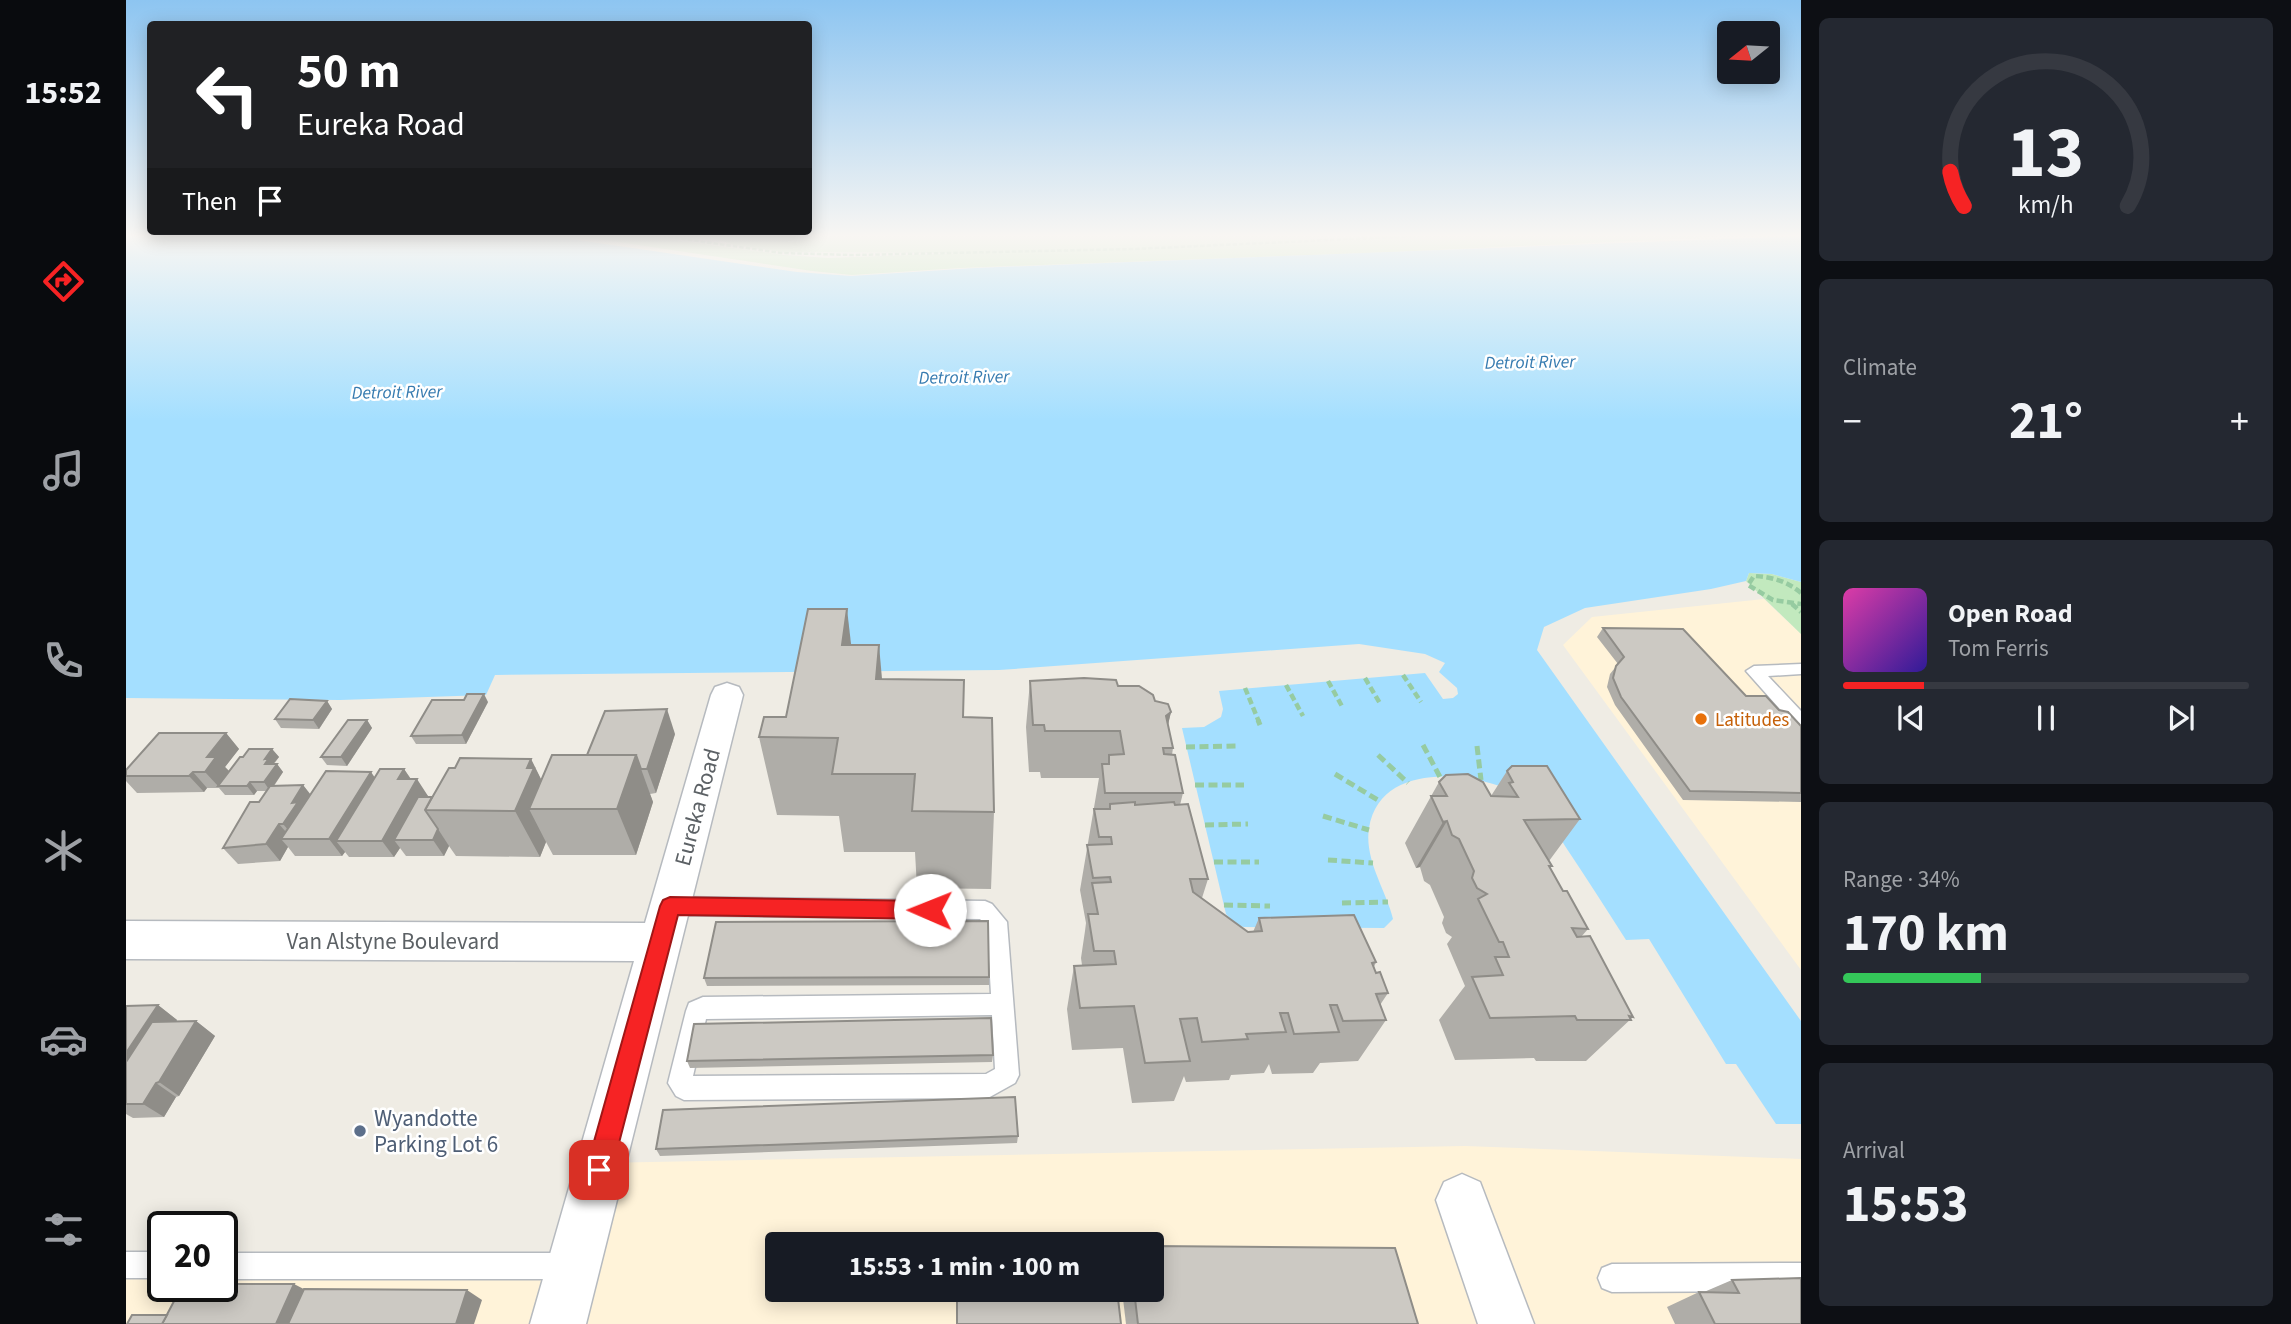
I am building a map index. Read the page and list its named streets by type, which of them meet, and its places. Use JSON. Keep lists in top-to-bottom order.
{
  "streets": {
    "street": ["Eureka Road", "Van Alstyne Boulevard"]
  },
  "crossings": [
    ["Eureka Road", "Van Alstyne Boulevard"]
  ],
  "water": ["Detroit River"],
  "places": ["Latitudes", "Wyandotte Parking Lot 6"],
  "north": "left",
  "page": {
    "tabs": "15:52",
    "turn": ["50 m", "Eureka Road"],
    "then": "Then",
    "tile": [
      "Climate",
      ["Range · 34%", "170 km"],
      ["Arrival", "15:53"]
    ],
    "heat": ["−", "21°", "+"],
    "song": ["Open Road", "Tom Ferris"],
    "limit": "20",
    "trip": "15:53 · 1 min · 100 m",
    "gauge": ["13", "km/h"]
  }
}
